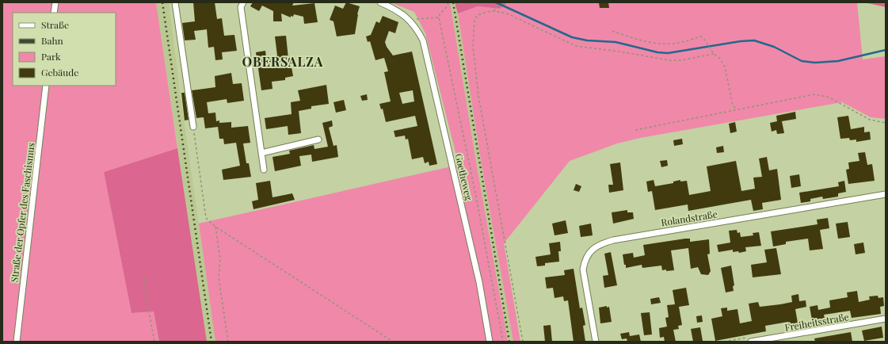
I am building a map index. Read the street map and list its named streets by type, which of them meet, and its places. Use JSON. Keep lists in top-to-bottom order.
{
  "streets": {
    "street": [
      "Goetheweg",
      "Straße der Opfer des Faschismus",
      "Rolandstraße",
      "Freiheitsstraße"
    ]
  },
  "districts": ["OBERSALZA"],
  "legend": [
    "Straße",
    "Bahn",
    "Park",
    "Gebäude"
  ]
}
